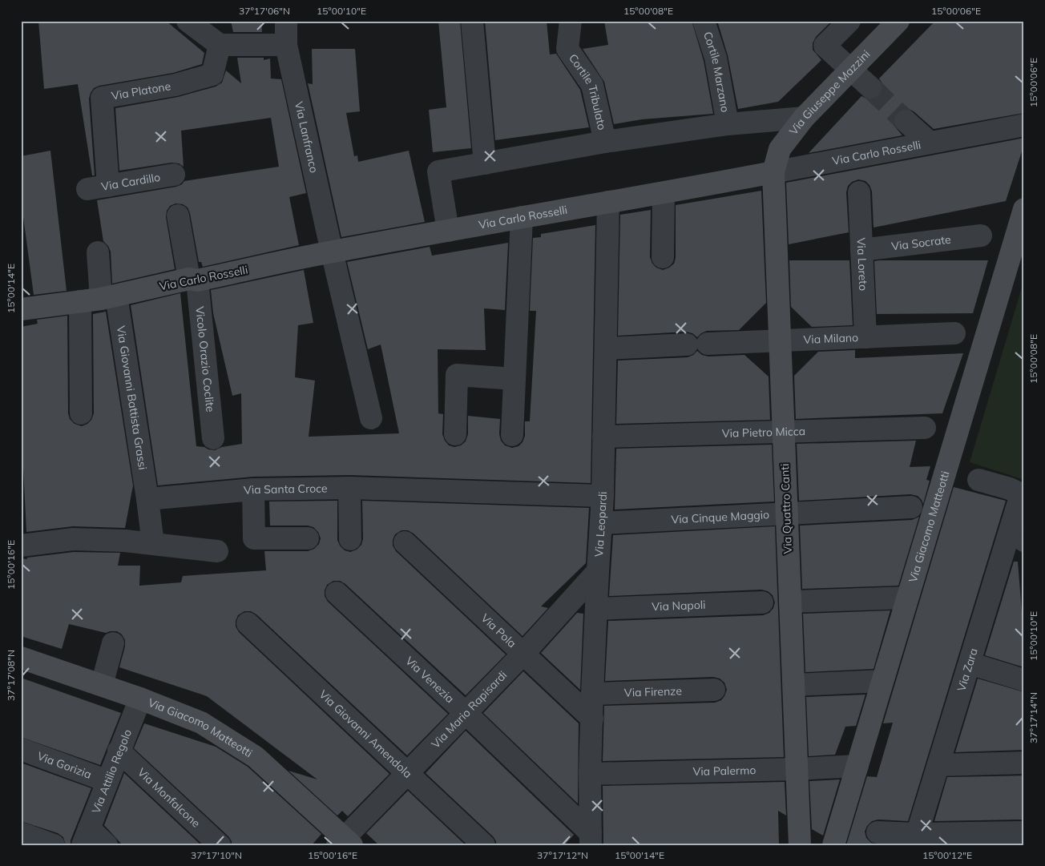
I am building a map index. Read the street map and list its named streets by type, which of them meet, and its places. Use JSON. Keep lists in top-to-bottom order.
{
  "streets": {
    "main road": [
      "Via Giuseppe Mazzini",
      "Via Carlo Rosselli",
      "Via Quattro Canti",
      "Via Giacomo Matteotti"
    ],
    "street": [
      "Cortile Marzano",
      "Via Platone",
      "Cortile Tribulato",
      "Via Lanfranco",
      "Via Cardillo",
      "Via Socrate",
      "Via Loreto",
      "Via Milano",
      "Vicolo Orazio Coclite",
      "Via Giovanni Battista Grassi",
      "Via Pietro Micca",
      "Via Santa Croce",
      "Via Cinque Maggio",
      "Via Leopardi",
      "Via Napoli",
      "Via Pola",
      "Via Zara",
      "Via Venezia",
      "Via Firenze",
      "Via Mario Rapisardi",
      "Via Giovanni Amendola",
      "Via Gorizia",
      "Via Palermo",
      "Via Attilio Regolo",
      "Via Monfalcone"
    ]
  },
  "crossings": [
    ["Via Platone", "Via Cardillo"],
    ["Via Giuseppe Mazzini", "Via Carlo Rosselli"],
    ["Via Giuseppe Mazzini", "Via Quattro Canti"],
    ["Via Lanfranco", "Via Carlo Rosselli"],
    ["Via Carlo Rosselli", "Vicolo Orazio Coclite"],
    ["Via Carlo Rosselli", "Via Giovanni Battista Grassi"],
    ["Via Carlo Rosselli", "Via Quattro Canti"],
    ["Via Carlo Rosselli", "Via Leopardi"],
    ["Via Socrate", "Via Loreto"],
    ["Via Loreto", "Via Milano"],
    ["Via Milano", "Via Quattro Canti"],
    ["Via Giovanni Battista Grassi", "Via Santa Croce"],
    ["Via Pietro Micca", "Via Quattro Canti"],
    ["Via Pietro Micca", "Via Leopardi"],
    ["Via Santa Croce", "Via Leopardi"],
    ["Via Quattro Canti", "Via Cinque Maggio"],
    ["Via Quattro Canti", "Via Palermo"],
    ["Via Cinque Maggio", "Via Leopardi"],
    ["Via Leopardi", "Via Napoli"],
    ["Via Leopardi", "Via Pola"],
    ["Via Leopardi", "Via Venezia"],
    ["Via Leopardi", "Via Firenze"],
    ["Via Leopardi", "Via Mario Rapisardi"],
    ["Via Leopardi", "Via Palermo"],
    ["Via Giacomo Matteotti", "Via Mario Rapisardi"],
    ["Via Giacomo Matteotti", "Via Palermo"],
    ["Via Giacomo Matteotti", "Via Attilio Regolo"],
    ["Via Pola", "Via Mario Rapisardi"],
    ["Via Venezia", "Via Mario Rapisardi"],
    ["Via Mario Rapisardi", "Via Giovanni Amendola"],
    ["Via Gorizia", "Via Attilio Regolo"],
    ["Via Attilio Regolo", "Via Monfalcone"]
  ],
  "coordinates": [
    "37°17'06\"N",
    "15°00'10\"E",
    "15°00'08\"E",
    "15°00'06\"E",
    "15°00'14\"E",
    "15°00'16\"E",
    "37°17'08\"N",
    "37°17'14\"N",
    "37°17'10\"N",
    "37°17'12\"N",
    "15°00'12\"E"
  ]
}
